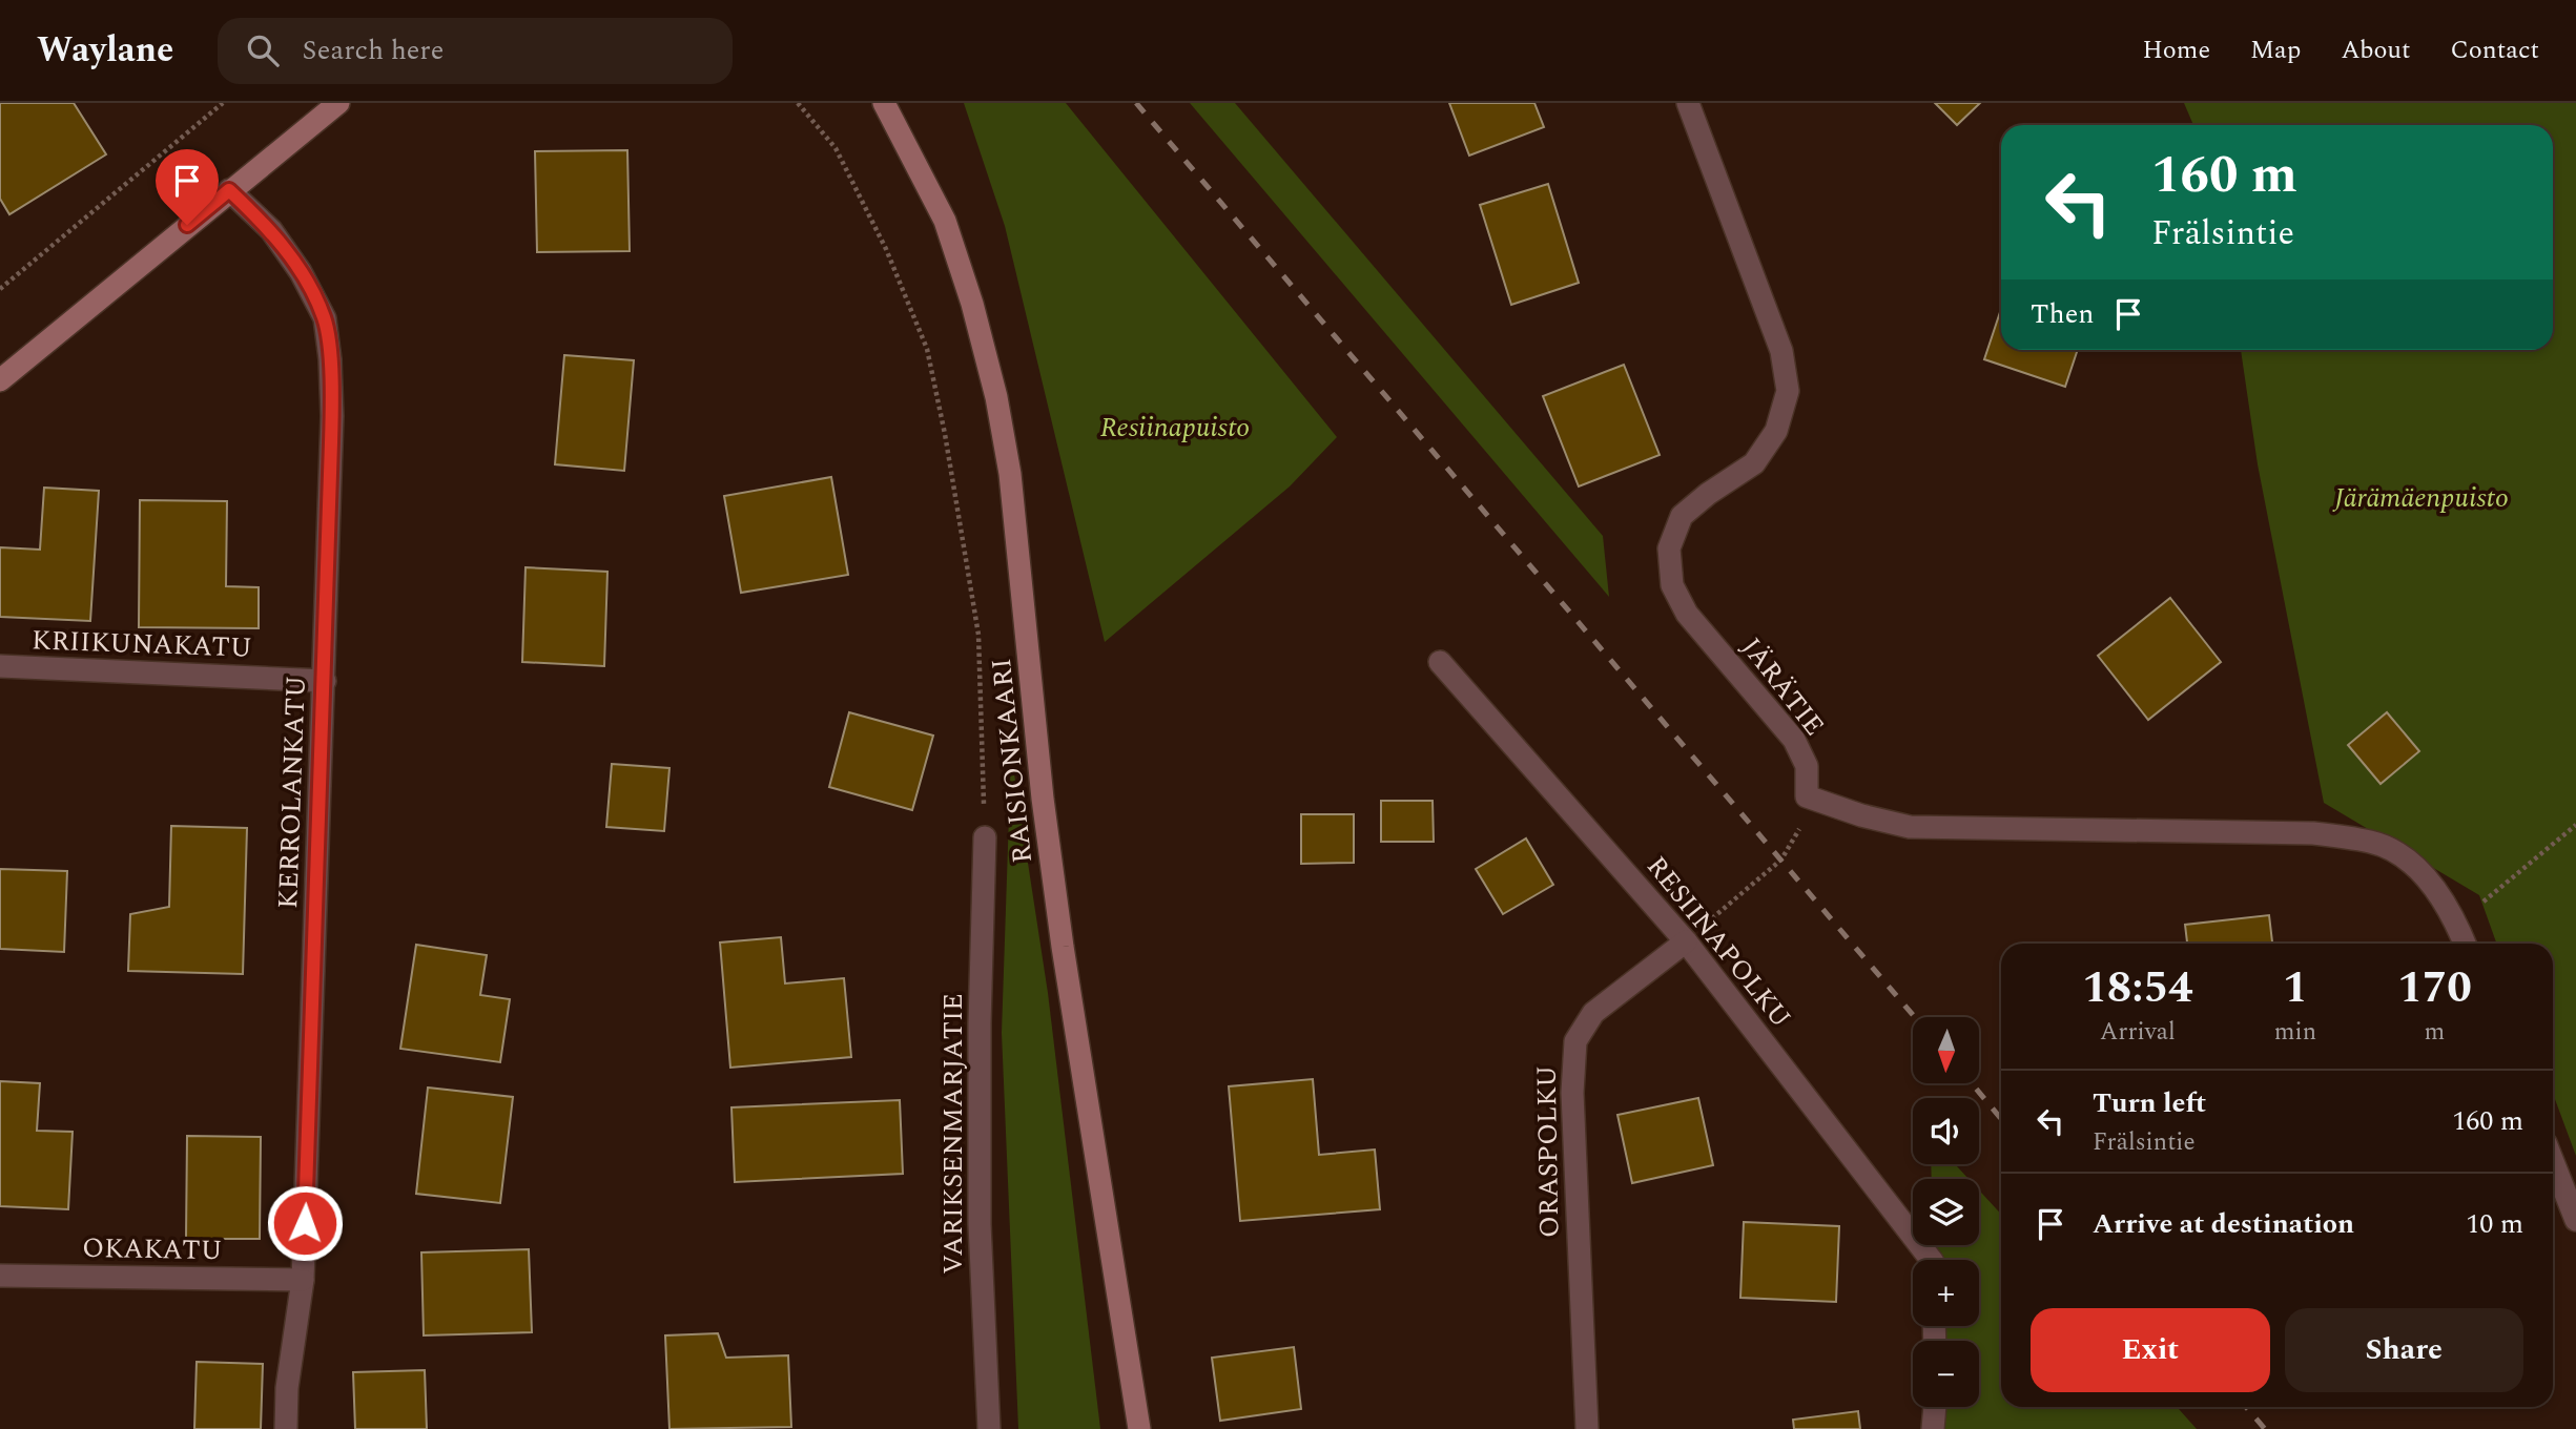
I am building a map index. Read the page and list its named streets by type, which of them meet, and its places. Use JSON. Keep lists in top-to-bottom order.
{
  "streets": {
    "main road": ["RAISIONKAARI"],
    "street": [
      "KRIIKUNAKATU",
      "JÄRÄTIE",
      "KERROLANKATU",
      "RESIINAPOLKU",
      "VARIKSENMARJATIE",
      "ORASPOLKU",
      "OKAKATU"
    ]
  },
  "crossings": [
    ["KRIIKUNAKATU", "KERROLANKATU"],
    ["KERROLANKATU", "OKAKATU"],
    ["RESIINAPOLKU", "ORASPOLKU"]
  ],
  "parks": ["Resiinapuisto", "Järämäenpuisto"],
  "north": "bottom",
  "page": {
    "header": "Waylane",
    "search": "Search here",
    "nav": [
      "Home",
      "Map",
      "About",
      "Contact"
    ],
    "turn": ["160 m", "Frälsintie"],
    "then": "Then",
    "eta": [
      "18:54",
      "Arrival",
      "1",
      "min",
      "170",
      "m"
    ],
    "map_buttons": ["+", "−"],
    "list": [
      {
        "name": "Turn left",
        "note": "Frälsintie",
        "value": "160 m"
      },
      {
        "name": "Arrive at destination",
        "value": "10 m"
      }
    ],
    "buttons": ["Exit", "Share"]
  }
}
